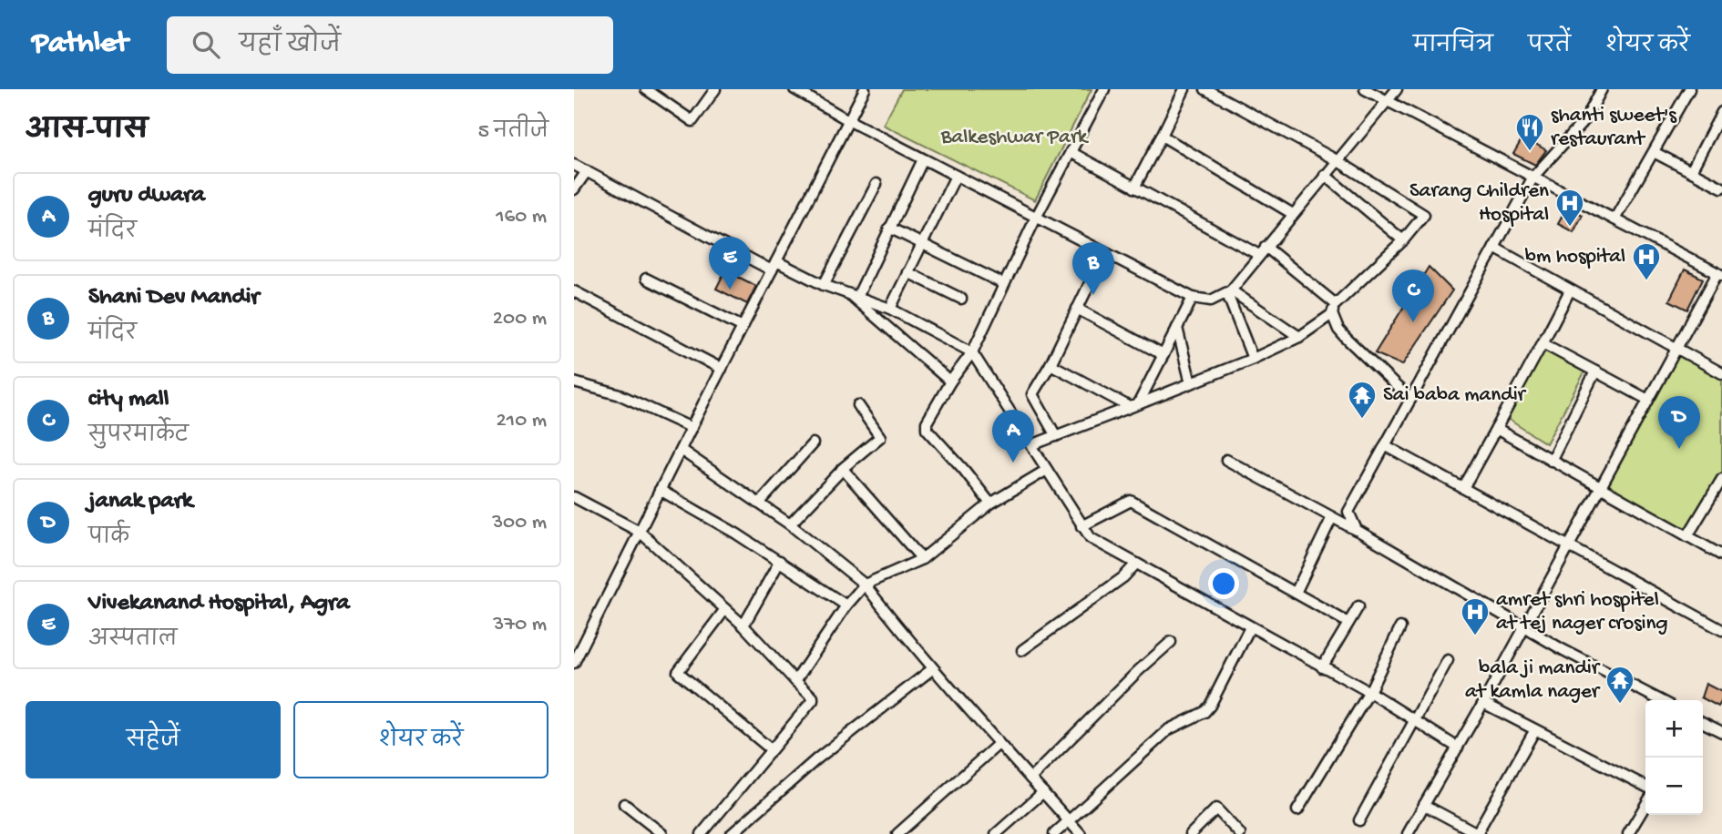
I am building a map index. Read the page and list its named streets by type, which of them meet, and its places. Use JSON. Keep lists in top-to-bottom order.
{
  "parks": ["Balkeshwar Park"],
  "places": {
    "restaurant": ["shanti sweet's restaurant"],
    "hospital": ["Sarang Children Hospital", "bm hospital", "amret shri hospitel at tej nager crosing"],
    "temple": ["Sai baba mandir", "bala ji mandir at kamla nager"]
  },
  "page": {
    "header": "Pathlet",
    "search": "यहाँ खोजें",
    "nav": ["मानचित्र", "परतें", "शेयर करें"],
    "heading": ["आस-पास", "5 नतीजे"],
    "list": [
      {
        "mark": "A",
        "name": "guru dwara",
        "note": "मंदिर",
        "value": "160 m"
      },
      {
        "mark": "B",
        "name": "Shani Dev Mandir",
        "note": "मंदिर",
        "value": "200 m"
      },
      {
        "mark": "C",
        "name": "city mall",
        "note": "सुपरमार्केट",
        "value": "210 m"
      },
      {
        "mark": "D",
        "name": "janak park",
        "note": "पार्क",
        "value": "300 m"
      },
      {
        "mark": "E",
        "name": "Vivekanand Hospital, Agra",
        "note": "अस्पताल",
        "value": "370 m"
      }
    ],
    "pins": [
      "E",
      "B",
      "C",
      "D",
      "A"
    ],
    "buttons": ["सहेजें", "शेयर करें"],
    "map_buttons": ["+", "−"]
  }
}
